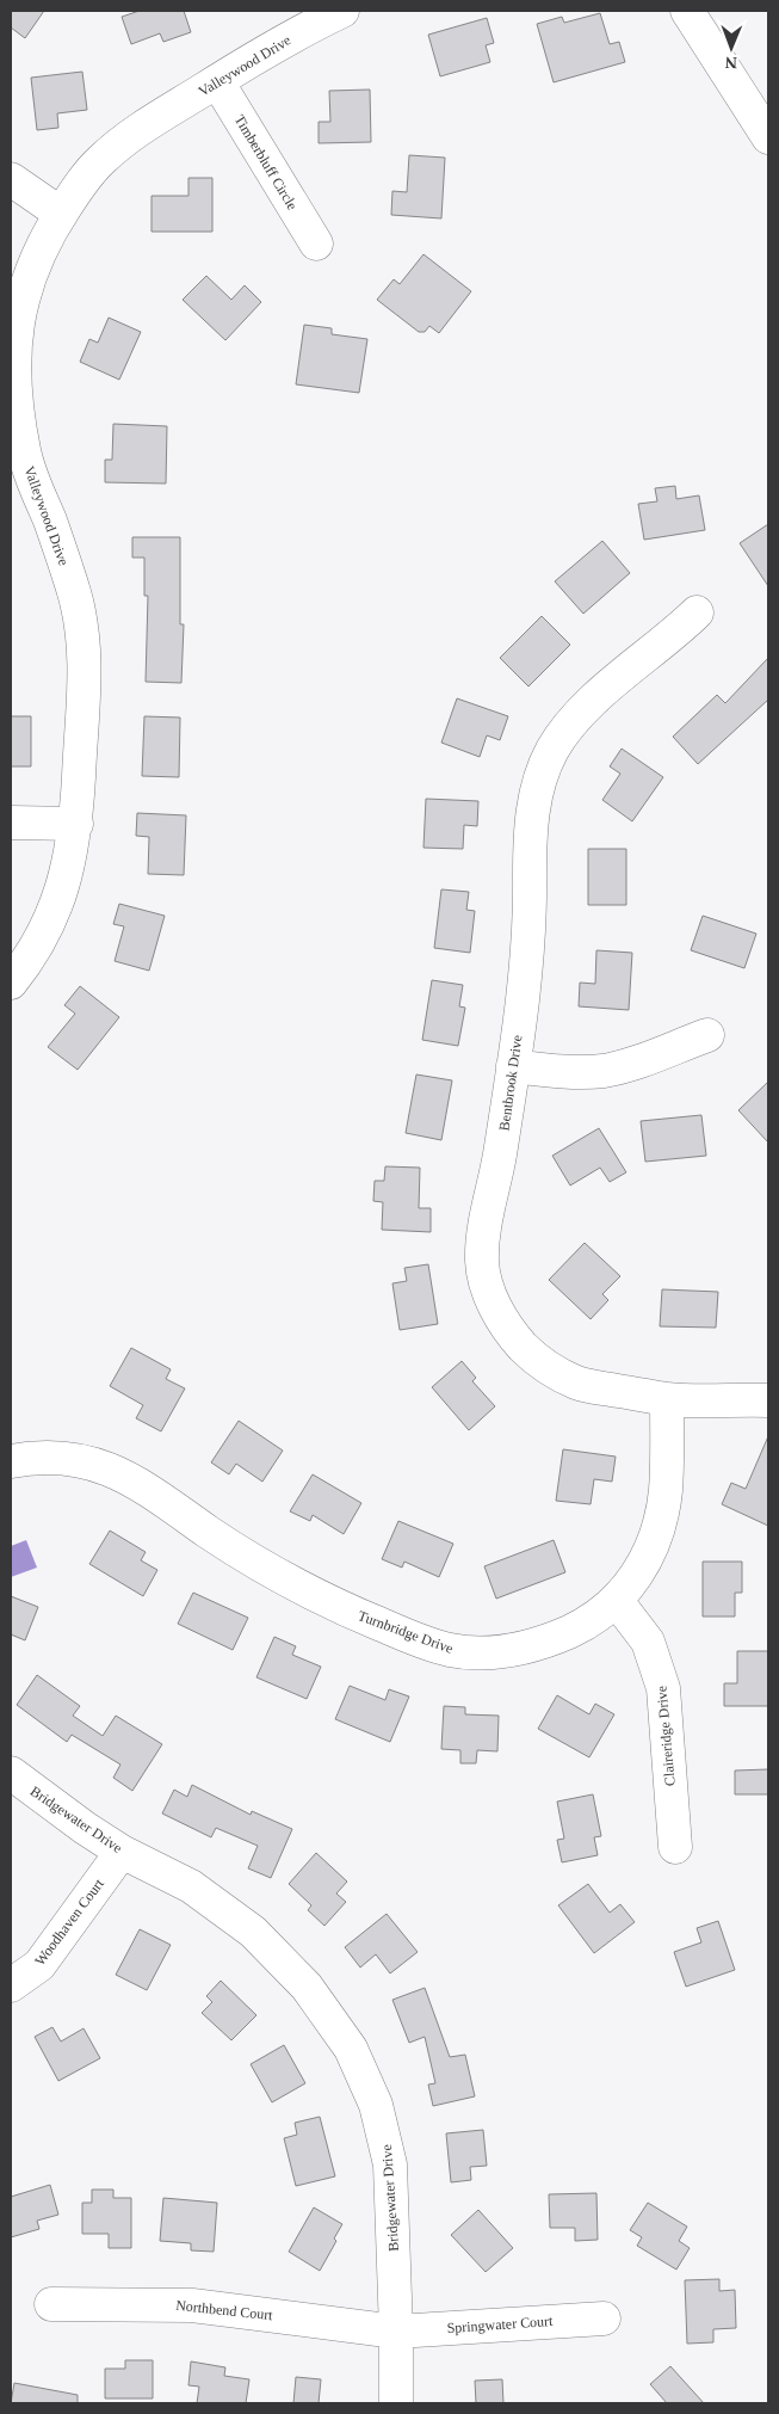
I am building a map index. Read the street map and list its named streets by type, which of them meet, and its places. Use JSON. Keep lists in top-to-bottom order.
{
  "streets": {
    "street": [
      "Valleywood Drive",
      "Timberbluff Circle",
      "Bentbrook Drive",
      "Turnbridge Drive",
      "Claireridge Drive",
      "Bridgewater Drive",
      "Woodhaven Court",
      "Northbend Court",
      "Springwater Court"
    ]
  },
  "crossings": [
    ["Valleywood Drive", "Timberbluff Circle"],
    ["Bentbrook Drive", "Turnbridge Drive"],
    ["Turnbridge Drive", "Claireridge Drive"],
    ["Bridgewater Drive", "Woodhaven Court"],
    ["Bridgewater Drive", "Northbend Court"],
    ["Bridgewater Drive", "Springwater Court"],
    ["Northbend Court", "Springwater Court"]
  ],
  "north": "bottom"
}
